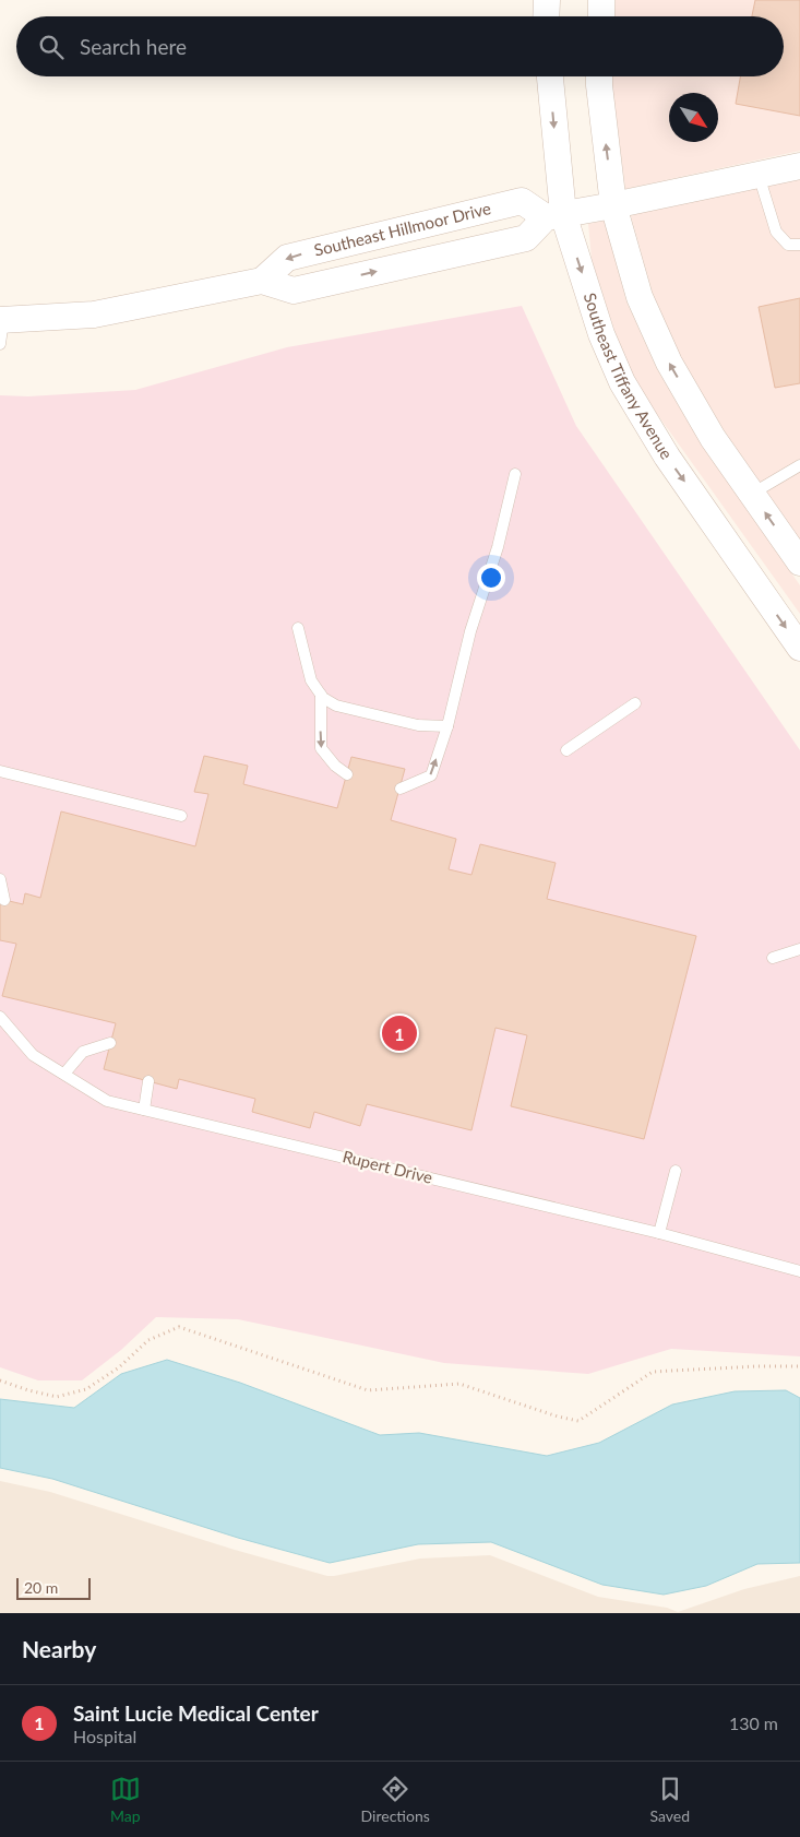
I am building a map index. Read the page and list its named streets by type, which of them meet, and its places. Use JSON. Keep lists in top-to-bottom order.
{
  "streets": {
    "street": ["Southeast Hillmoor Drive", "Southeast Tiffany Avenue"],
    "lane": ["Rupert Drive"]
  },
  "crossings": [
    ["Southeast Hillmoor Drive", "Southeast Tiffany Avenue"]
  ],
  "scale_bar": "20 m",
  "north": "bottom right",
  "page": {
    "search": "Search here",
    "pins": "1",
    "scale": "20 m",
    "heading": "Nearby",
    "list": [
      {
        "mark": "1",
        "name": "Saint Lucie Medical Center",
        "note": "Hospital",
        "value": "130 m"
      }
    ],
    "nav": ["Map", "Directions", "Saved"]
  }
}
